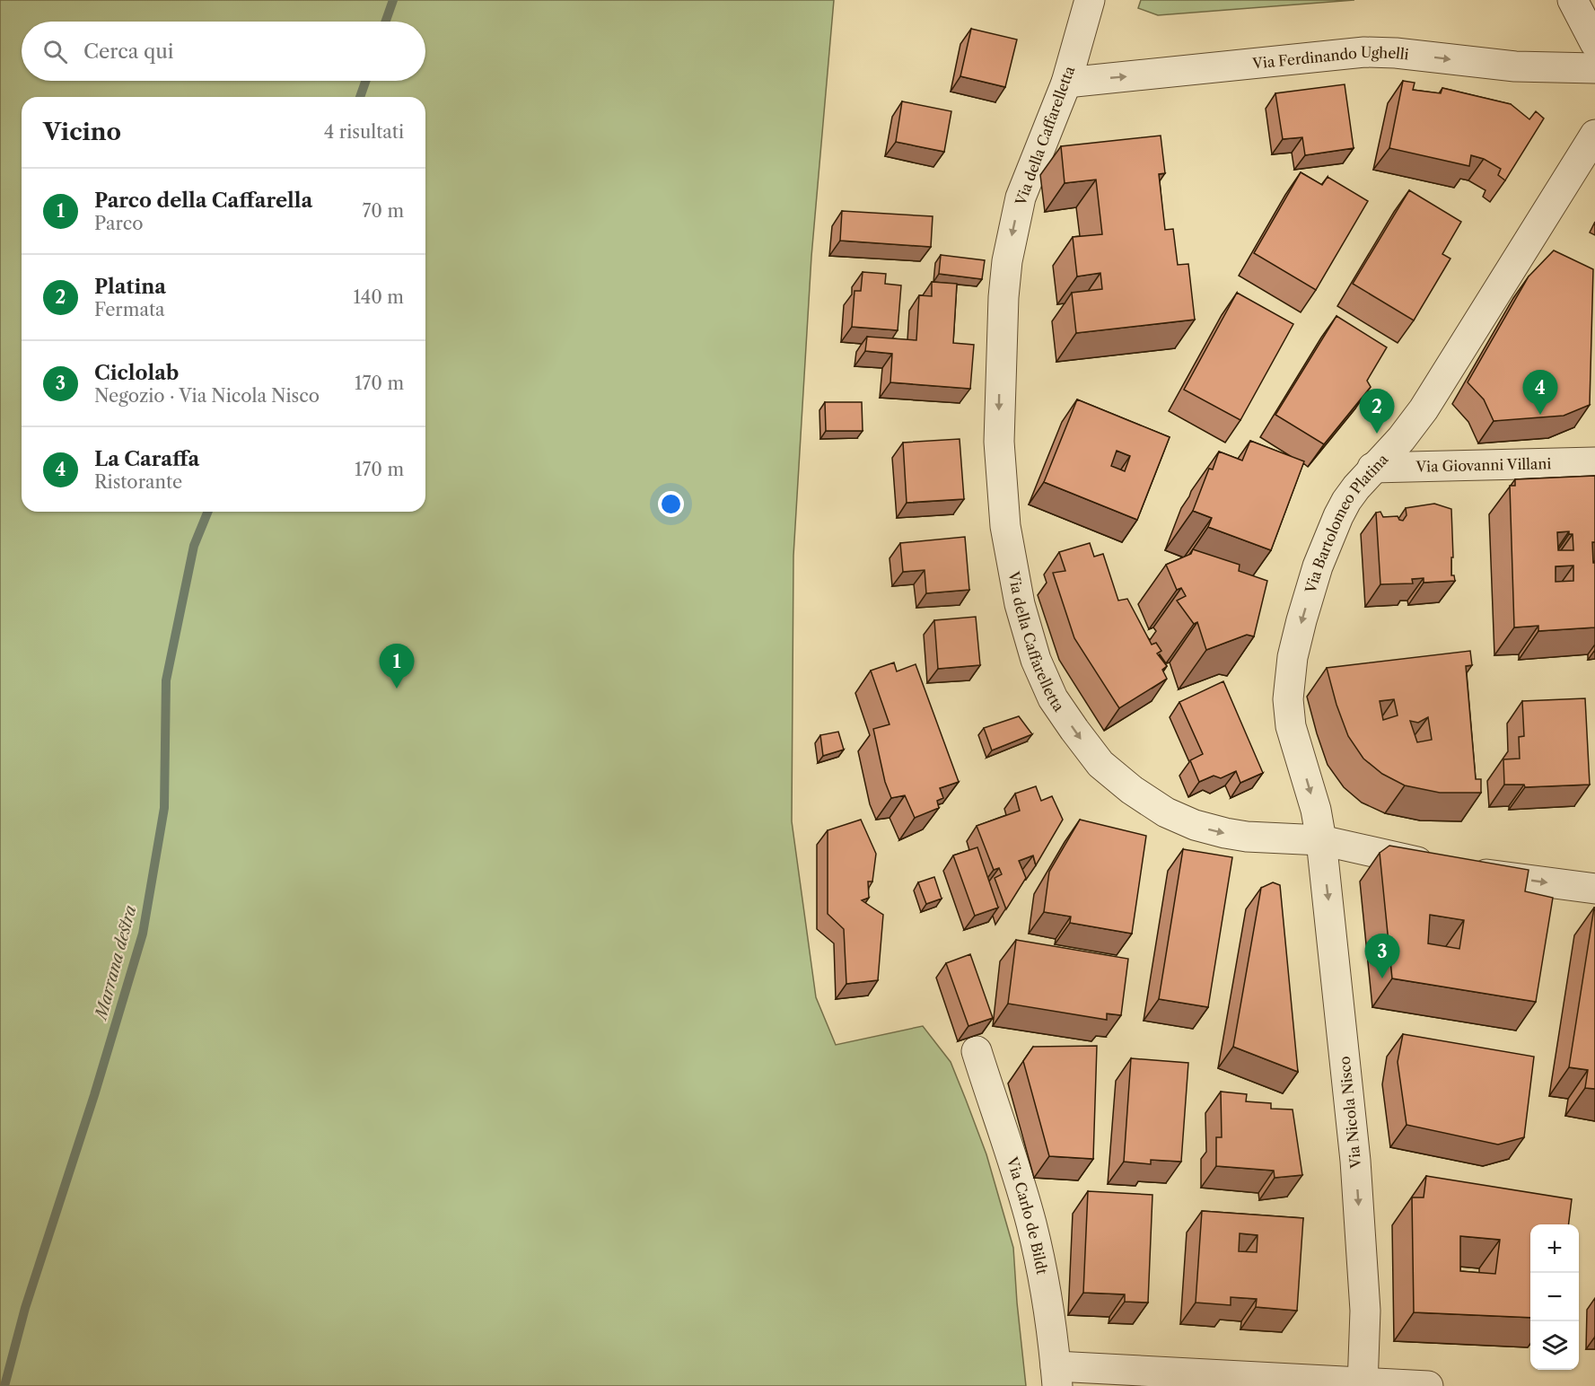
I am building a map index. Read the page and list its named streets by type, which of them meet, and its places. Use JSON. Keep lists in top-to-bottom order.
{
  "streets": {
    "street": [
      "Via Ferdinando Ughelli",
      "Via della Caffarelletta",
      "Via Giovanni Villani",
      "Via Bartolomeo Platina",
      "Via Nicola Nisco",
      "Via Carlo de Bildt"
    ]
  },
  "crossings": [
    ["Via Ferdinando Ughelli", "Via della Caffarelletta"],
    ["Via della Caffarelletta", "Via Bartolomeo Platina"],
    ["Via della Caffarelletta", "Via Nicola Nisco"],
    ["Via Giovanni Villani", "Via Bartolomeo Platina"],
    ["Via Bartolomeo Platina", "Via Nicola Nisco"]
  ],
  "one_way": ["Via Ferdinando Ughelli", "Via Bartolomeo Platina", "Via Nicola Nisco"],
  "water": ["Marrana destra"],
  "page": {
    "search": "Cerca qui",
    "heading": ["Vicino", "4 risultati"],
    "list": [
      {
        "mark": "1",
        "name": "Parco della Caffarella",
        "note": "Parco",
        "value": "70 m"
      },
      {
        "mark": "2",
        "name": "Platina",
        "note": "Fermata",
        "value": "140 m"
      },
      {
        "mark": "3",
        "name": "Ciclolab",
        "note": "Negozio · Via Nicola Nisco",
        "value": "170 m"
      },
      {
        "mark": "4",
        "name": "La Caraffa",
        "note": "Ristorante",
        "value": "170 m"
      }
    ],
    "pins": [
      "4",
      "2",
      "1",
      "3"
    ],
    "map_buttons": ["+", "−"]
  }
}
